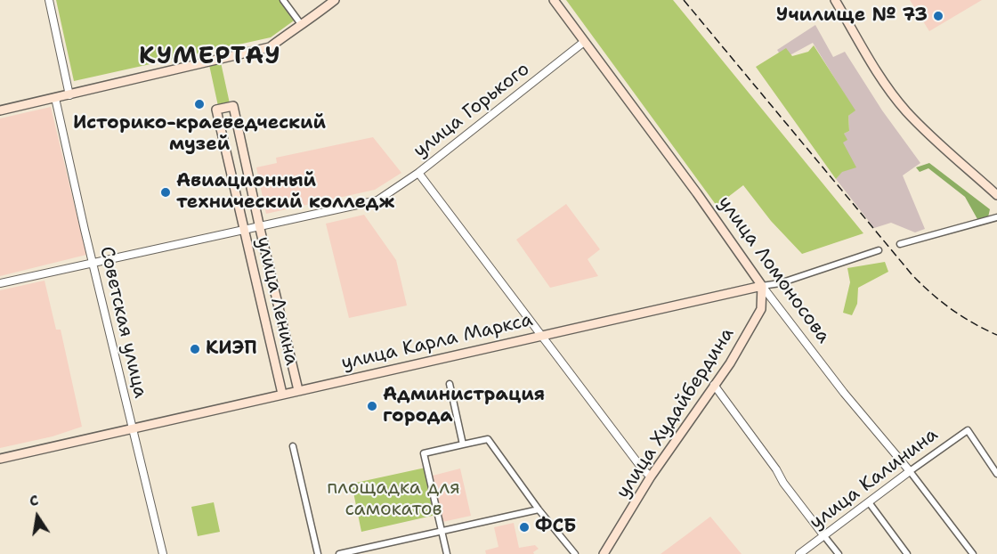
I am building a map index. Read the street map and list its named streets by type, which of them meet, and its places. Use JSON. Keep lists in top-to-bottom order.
{
  "streets": {
    "main road": [
      "улица Ломоносова",
      "улица Ленина",
      "улица Карла Маркса",
      "улица Худайбердина"
    ],
    "street": ["улица Горького", "Советская улица", "улица Калинина"]
  },
  "crossings": [
    ["улица Горького", "улица Ломоносова"],
    ["улица Горького", "улица Ленина"],
    ["улица Горького", "Советская улица"],
    ["улица Ломоносова", "улица Карла Маркса"],
    ["улица Ломоносова", "улица Худайбердина"],
    ["улица Ломоносова", "улица Калинина"],
    ["улица Ленина", "улица Карла Маркса"],
    ["Советская улица", "улица Карла Маркса"],
    ["улица Карла Маркса", "улица Худайбердина"]
  ],
  "districts": ["КУМЕРТАУ"],
  "parks": ["площадка для самокатов"],
  "places": [
    "Училище № 73",
    "Историко-краеведческий музей",
    "Авиационный технический колледж",
    "КИЭП",
    "Администрация города",
    "ФСБ"
  ],
  "north": "top"
}
